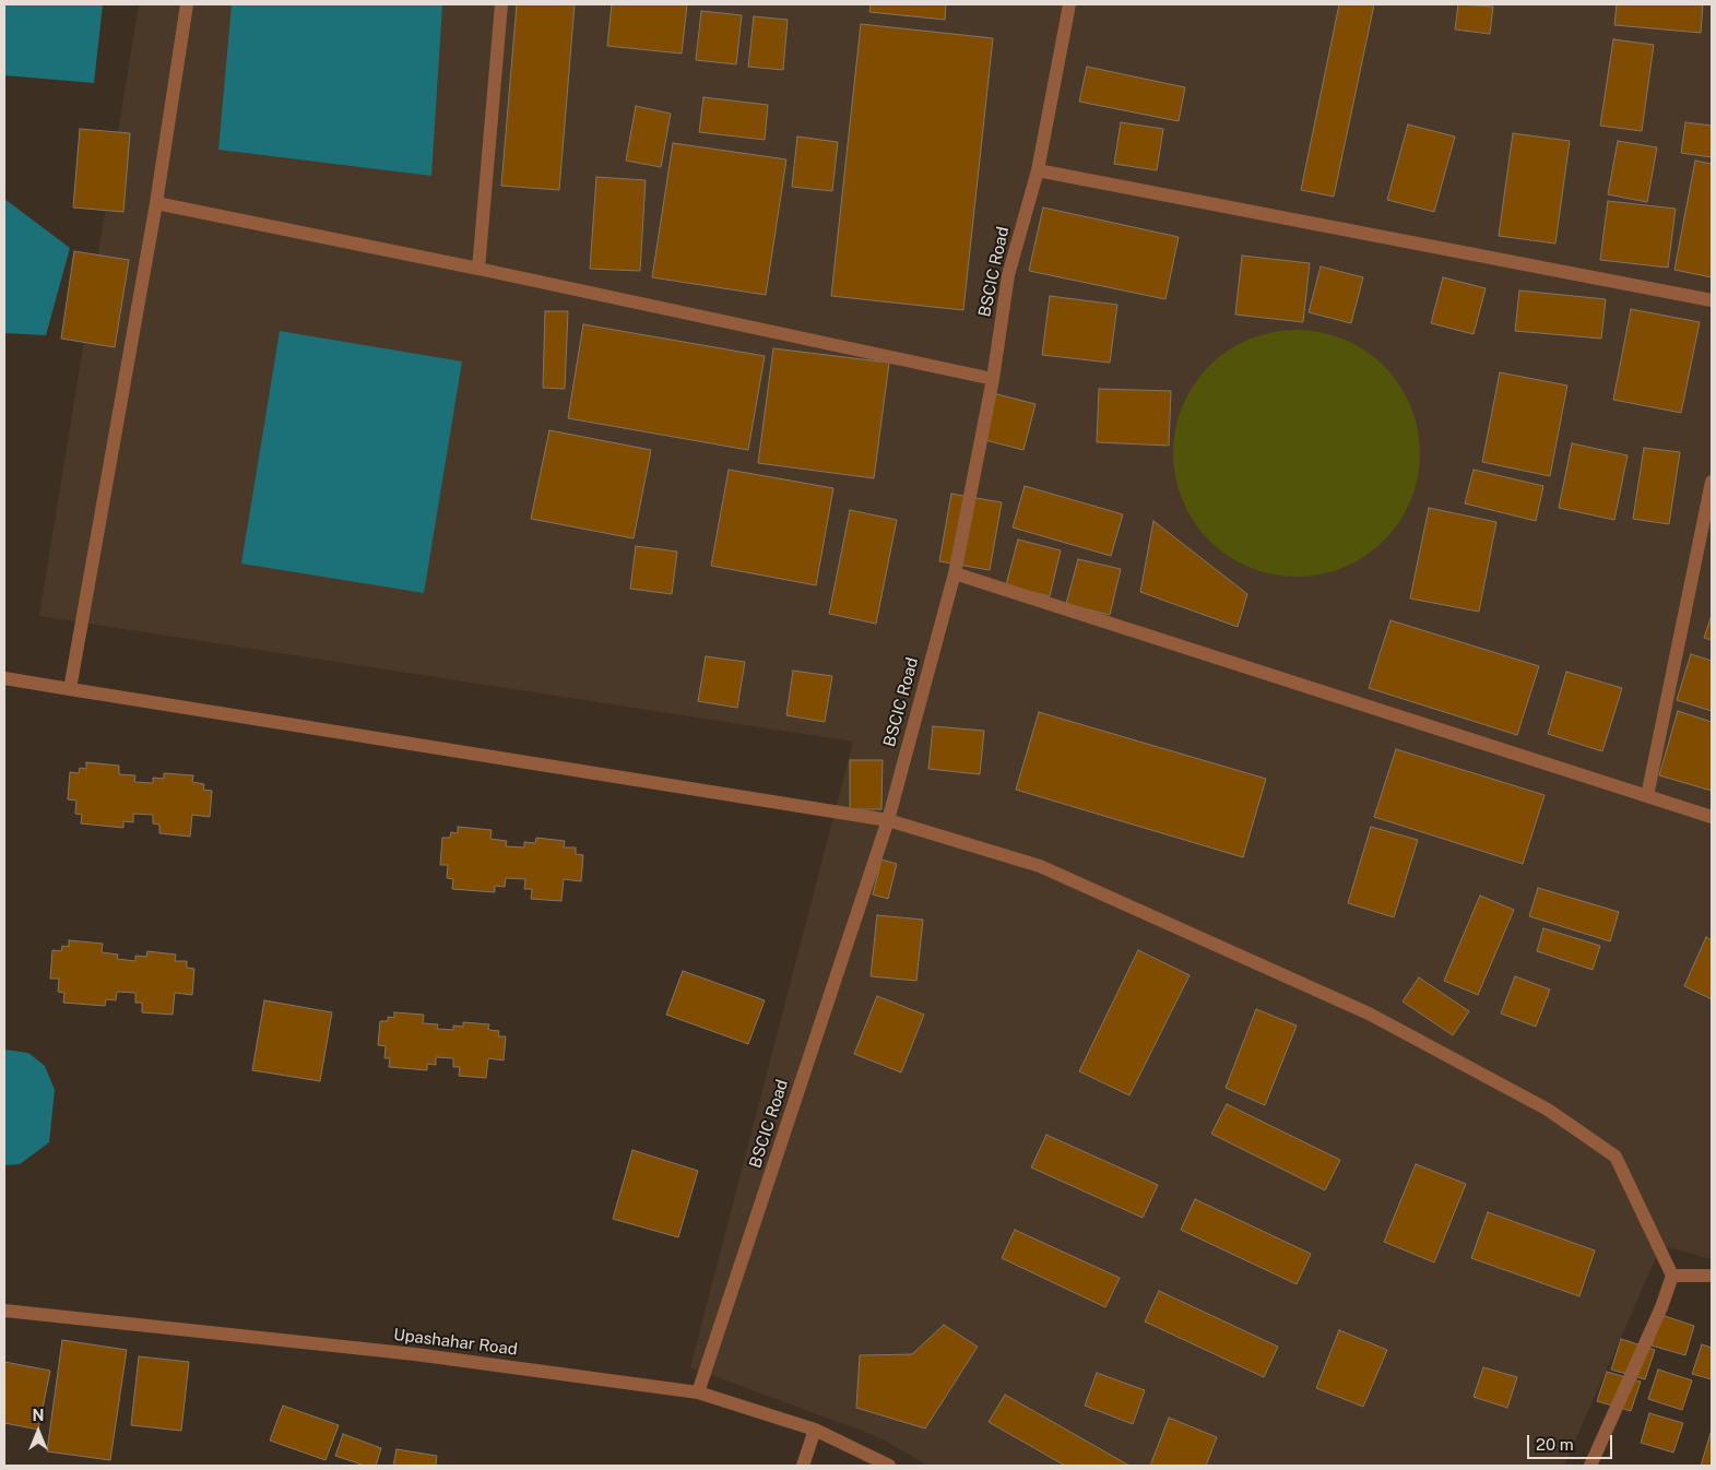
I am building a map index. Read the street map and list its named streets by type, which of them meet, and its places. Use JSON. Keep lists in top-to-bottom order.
{
  "streets": {
    "street": ["BSCIC Road", "Upashahar Road"]
  },
  "crossings": [
    ["BSCIC Road", "Upashahar Road"]
  ],
  "scale_bar": "20 m",
  "north": "top"
}
